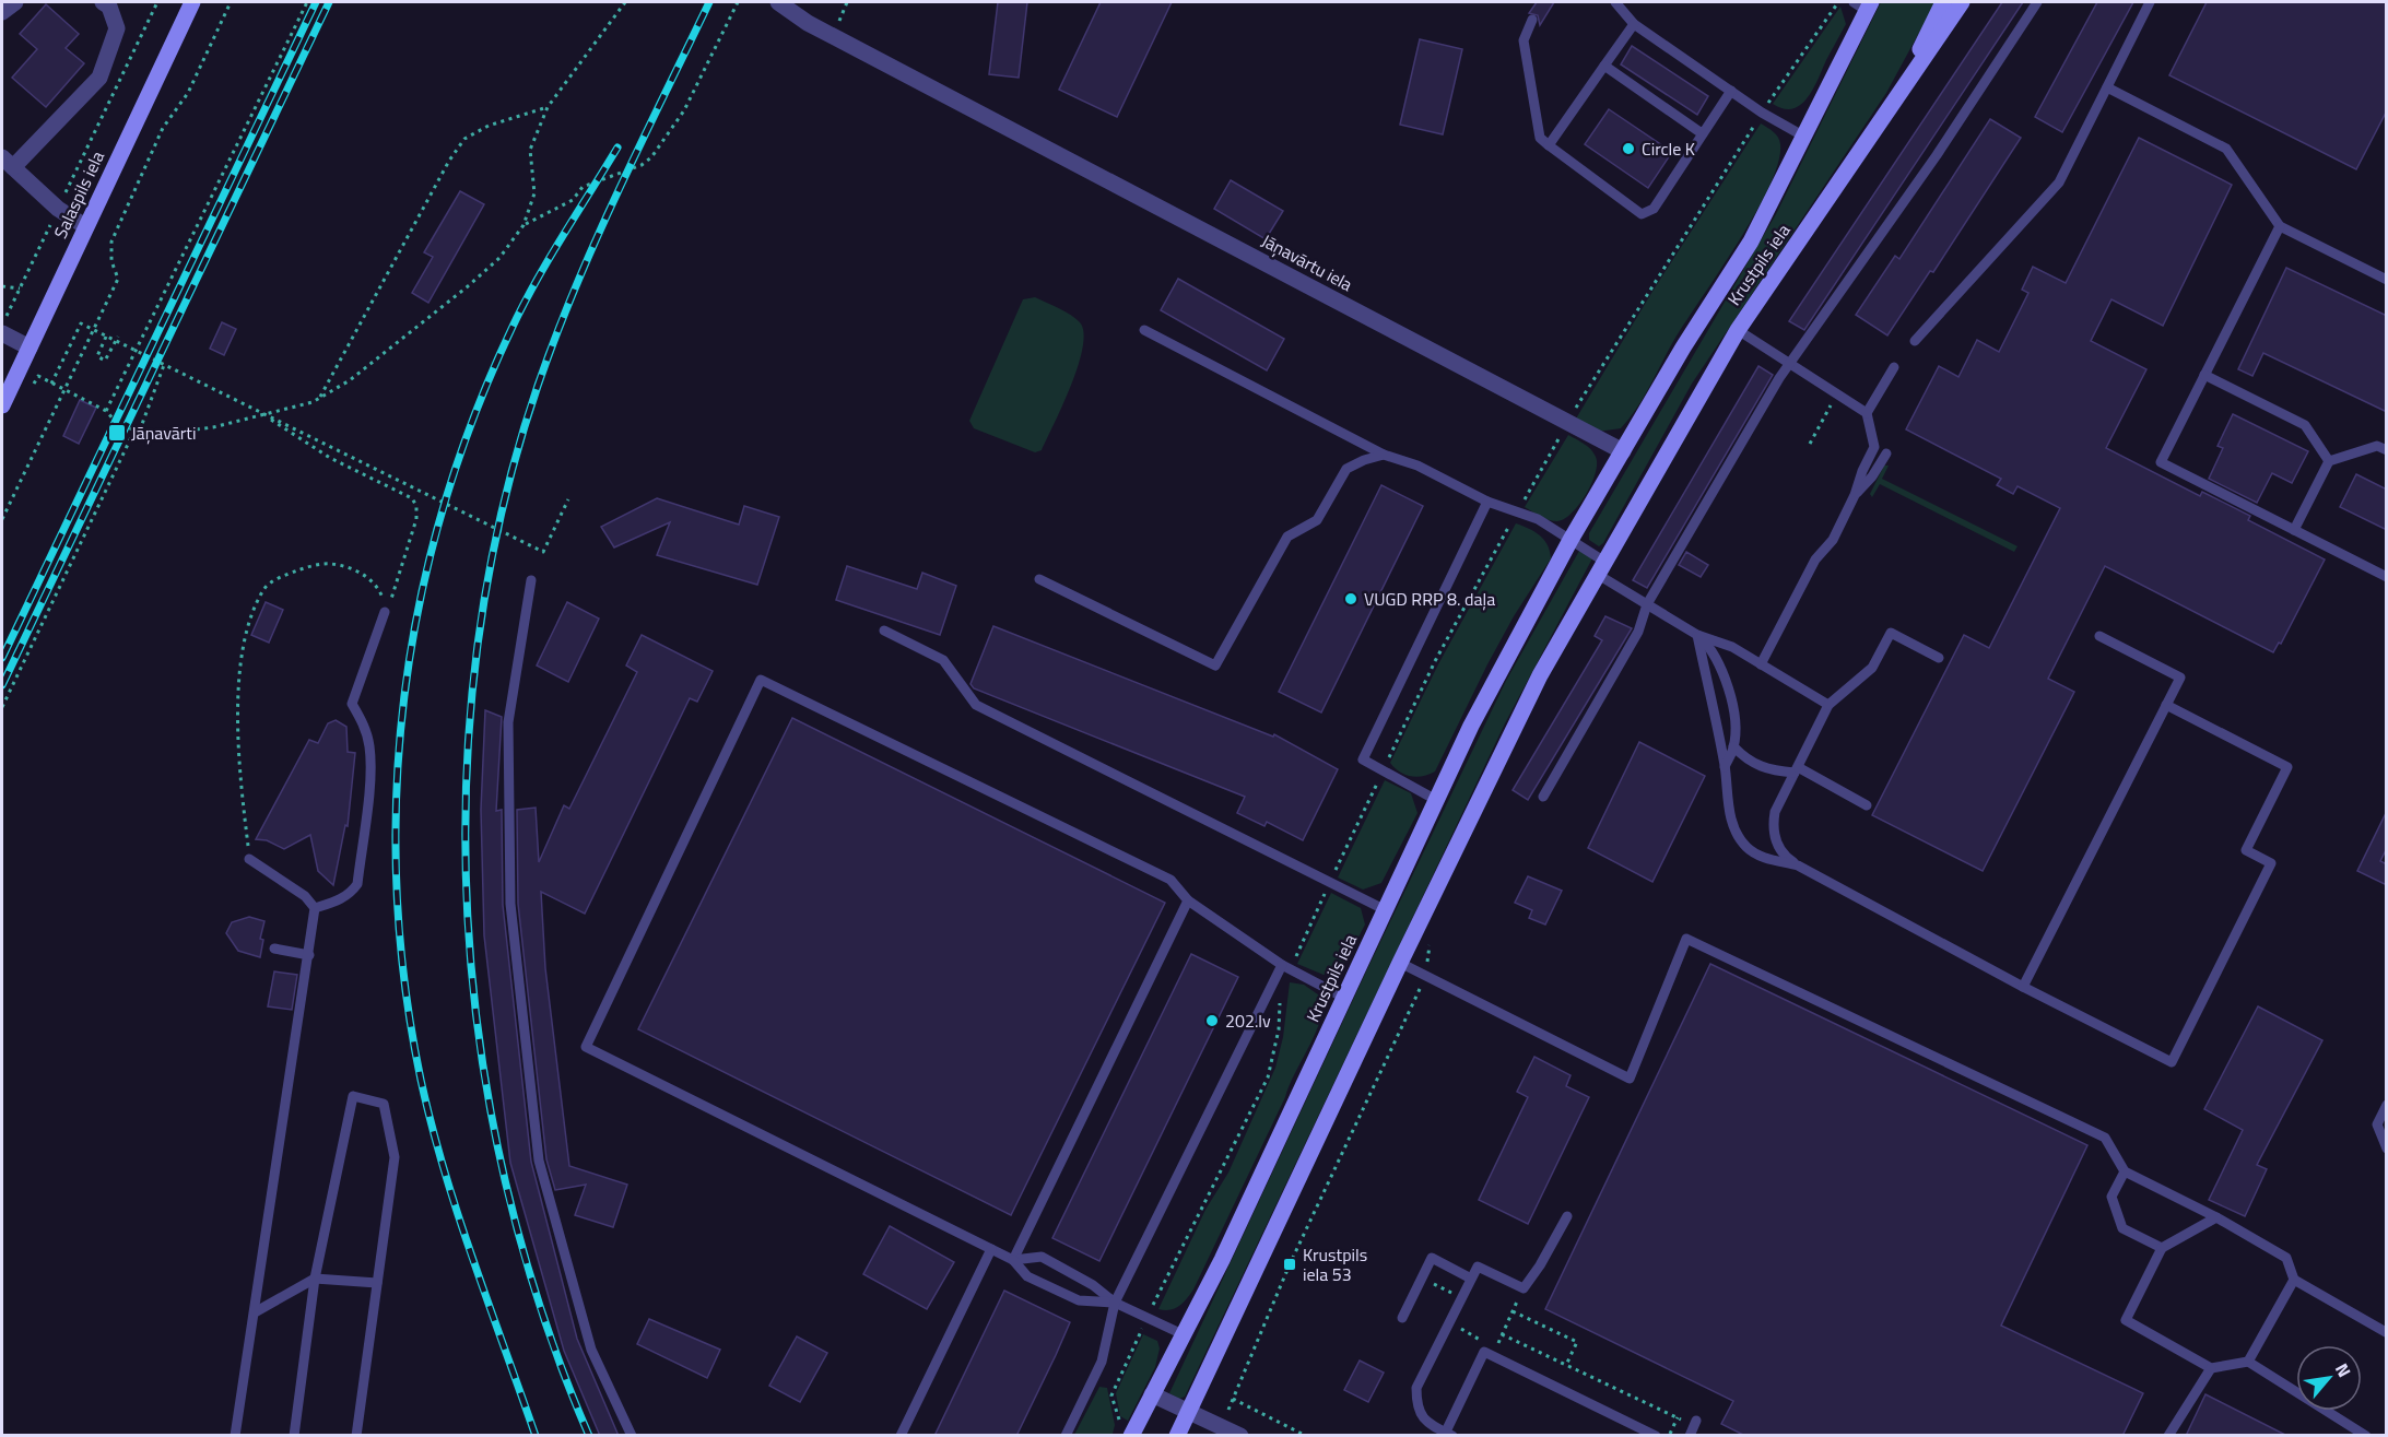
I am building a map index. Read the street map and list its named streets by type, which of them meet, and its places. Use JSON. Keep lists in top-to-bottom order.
{
  "streets": {
    "main road": ["Salaspils iela", "Krustpils iela"],
    "street": ["Jāņavārtu iela"]
  },
  "crossings": [
    ["Jāņavārtu iela", "Krustpils iela"]
  ],
  "places": {
    "other": ["Circle K", "VUGD RRP 8. daļa", "202.lv"],
    "transit": ["Jāņavārti", "Krustpils iela 53"]
  },
  "north": "top right"
}
